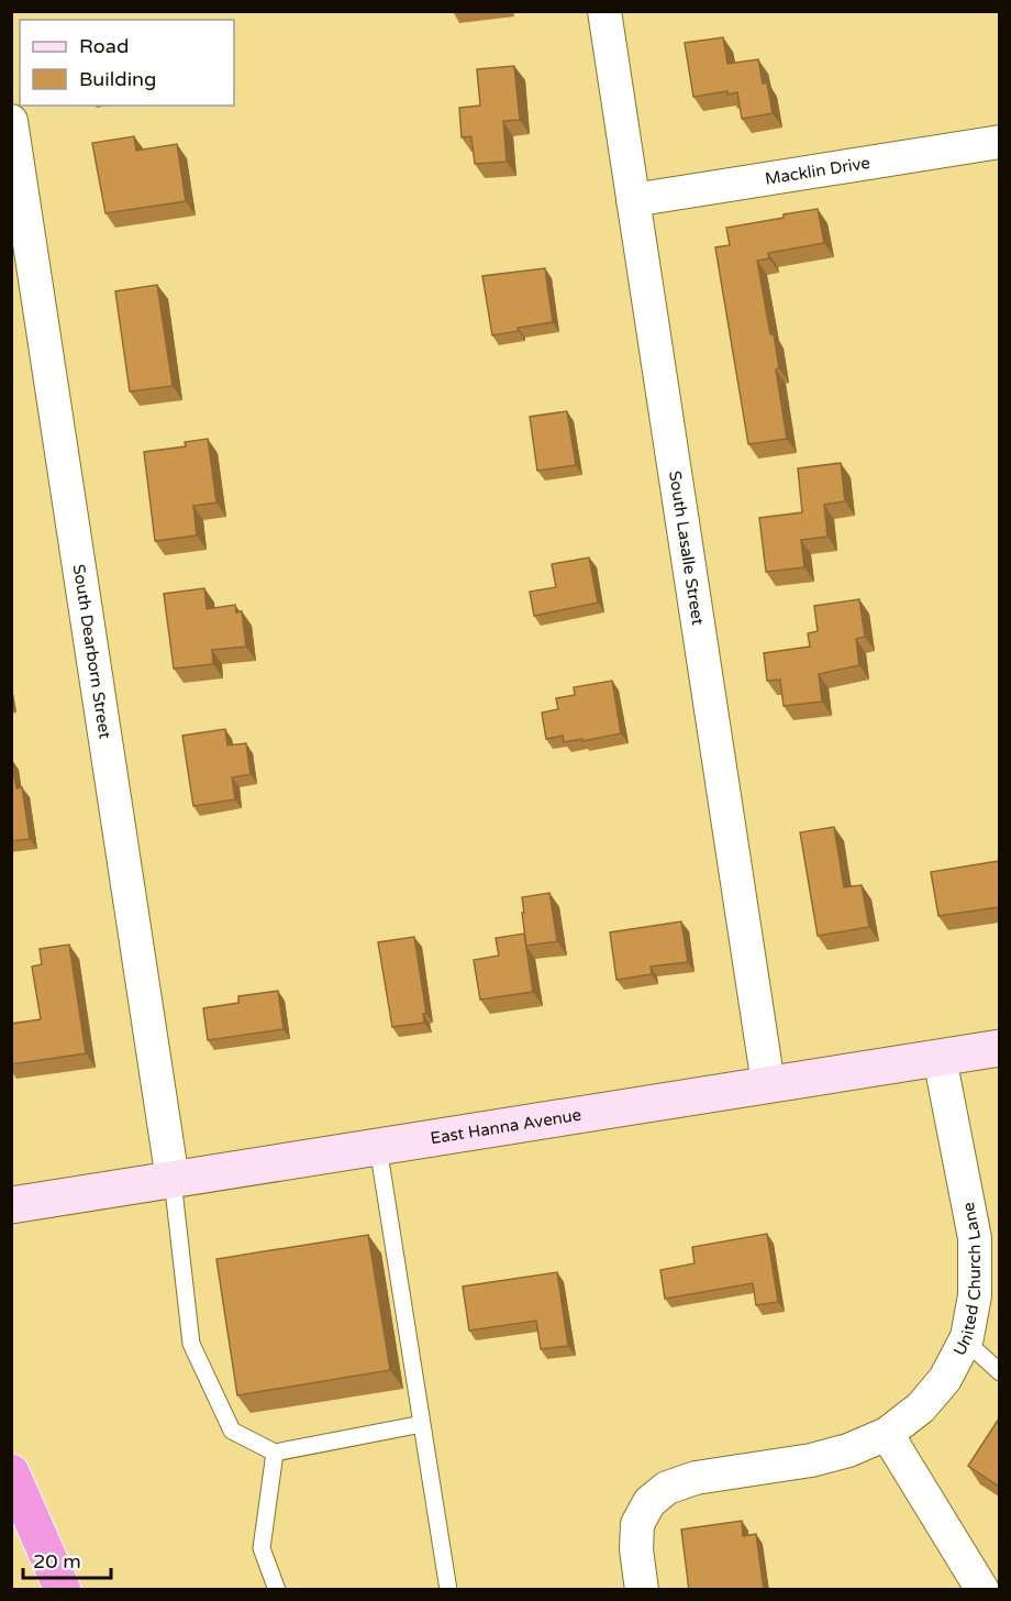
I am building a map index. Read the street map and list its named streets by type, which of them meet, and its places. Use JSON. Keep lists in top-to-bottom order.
{
  "streets": {
    "main road": ["East Hanna Avenue"],
    "street": [
      "Macklin Drive",
      "South Lasalle Street",
      "South Dearborn Street",
      "United Church Lane"
    ]
  },
  "crossings": [
    ["Macklin Drive", "South Lasalle Street"],
    ["South Lasalle Street", "East Hanna Avenue"],
    ["South Dearborn Street", "East Hanna Avenue"],
    ["East Hanna Avenue", "United Church Lane"]
  ],
  "legend": ["Road", "Building"],
  "scale_bar": "20 m"
}
